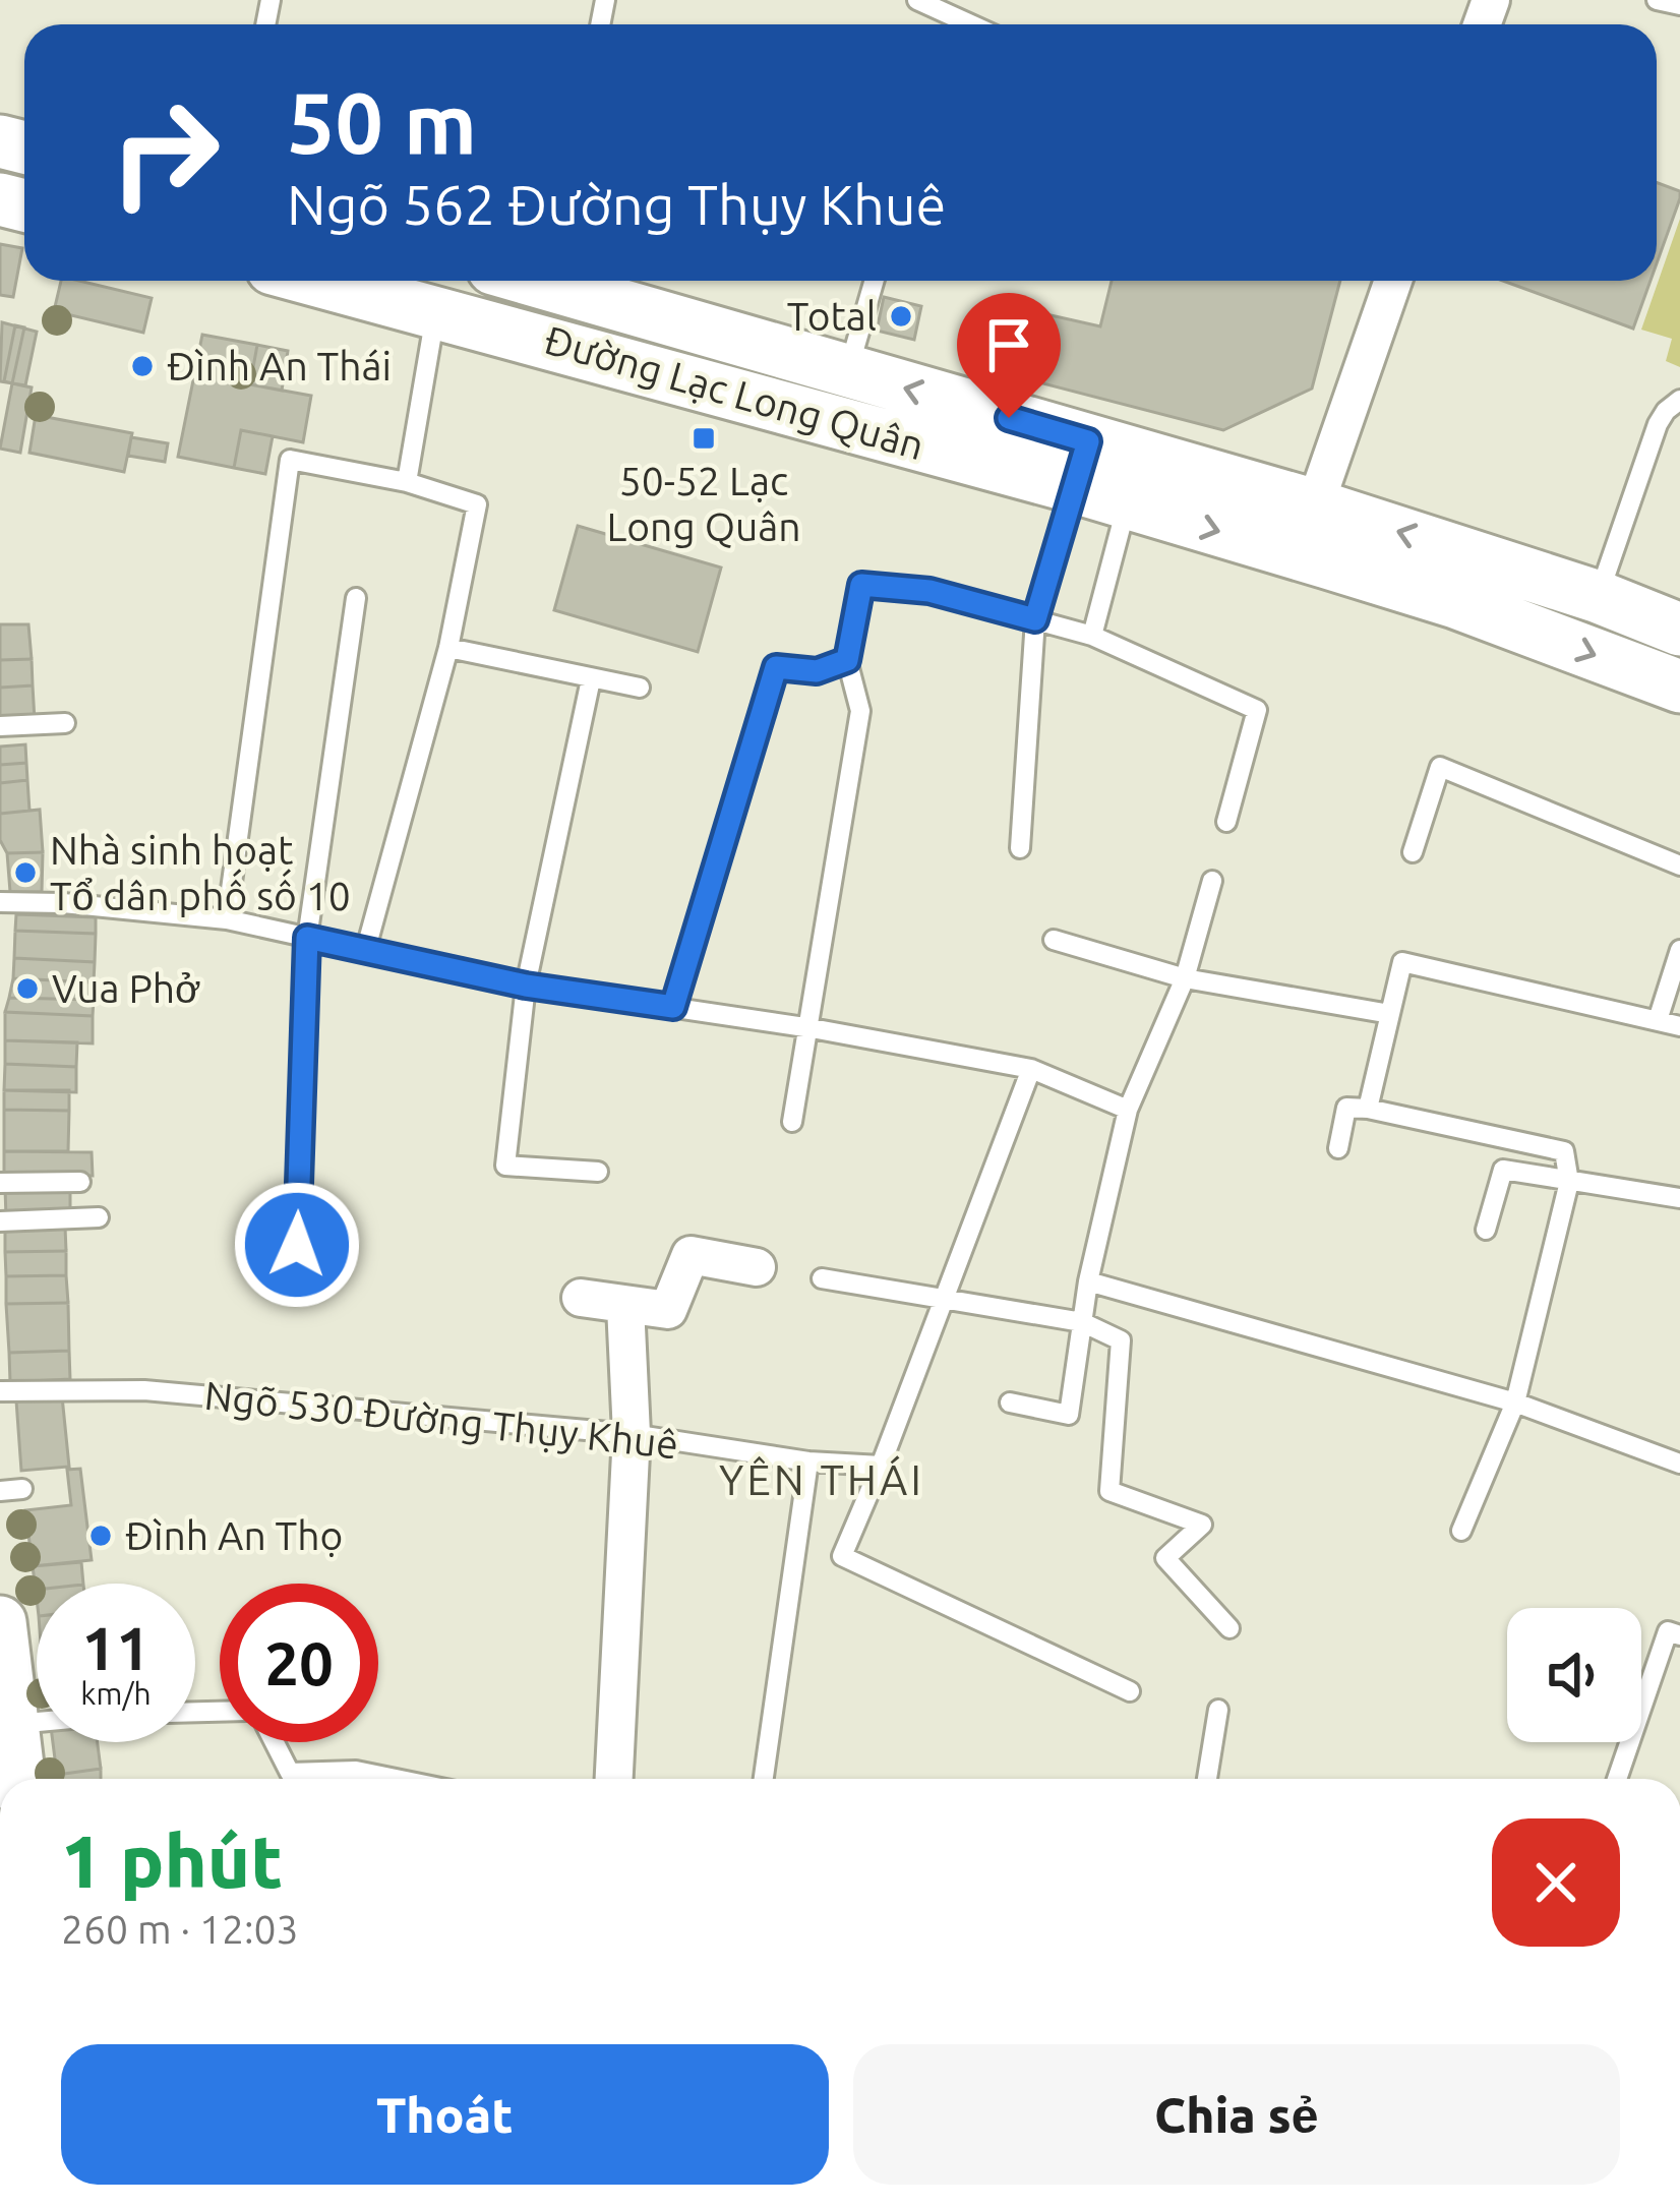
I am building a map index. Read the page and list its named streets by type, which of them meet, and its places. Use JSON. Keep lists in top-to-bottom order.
{
  "streets": {
    "main road": ["Đường Lạc Long Quân"],
    "lane": ["Ngõ 530 Đường Thụy Khuê"]
  },
  "districts": ["YÊN THÁI"],
  "places": {
    "other": [
      "Total",
      "Đình An Thái",
      "Nhà sinh hoạt Tổ dân phố số 10",
      "Vua Phở",
      "Đình An Thọ"
    ],
    "transit": ["50-52 Lạc Long Quân"]
  },
  "page": {
    "turn": ["50 m", "Ngõ 562 Đường Thụy Khuê"],
    "speed": "11 km/h",
    "limit": "20",
    "heading": ["1 phút", "260 m · 12:03"],
    "buttons": ["Thoát", "Chia sẻ"]
  }
}
